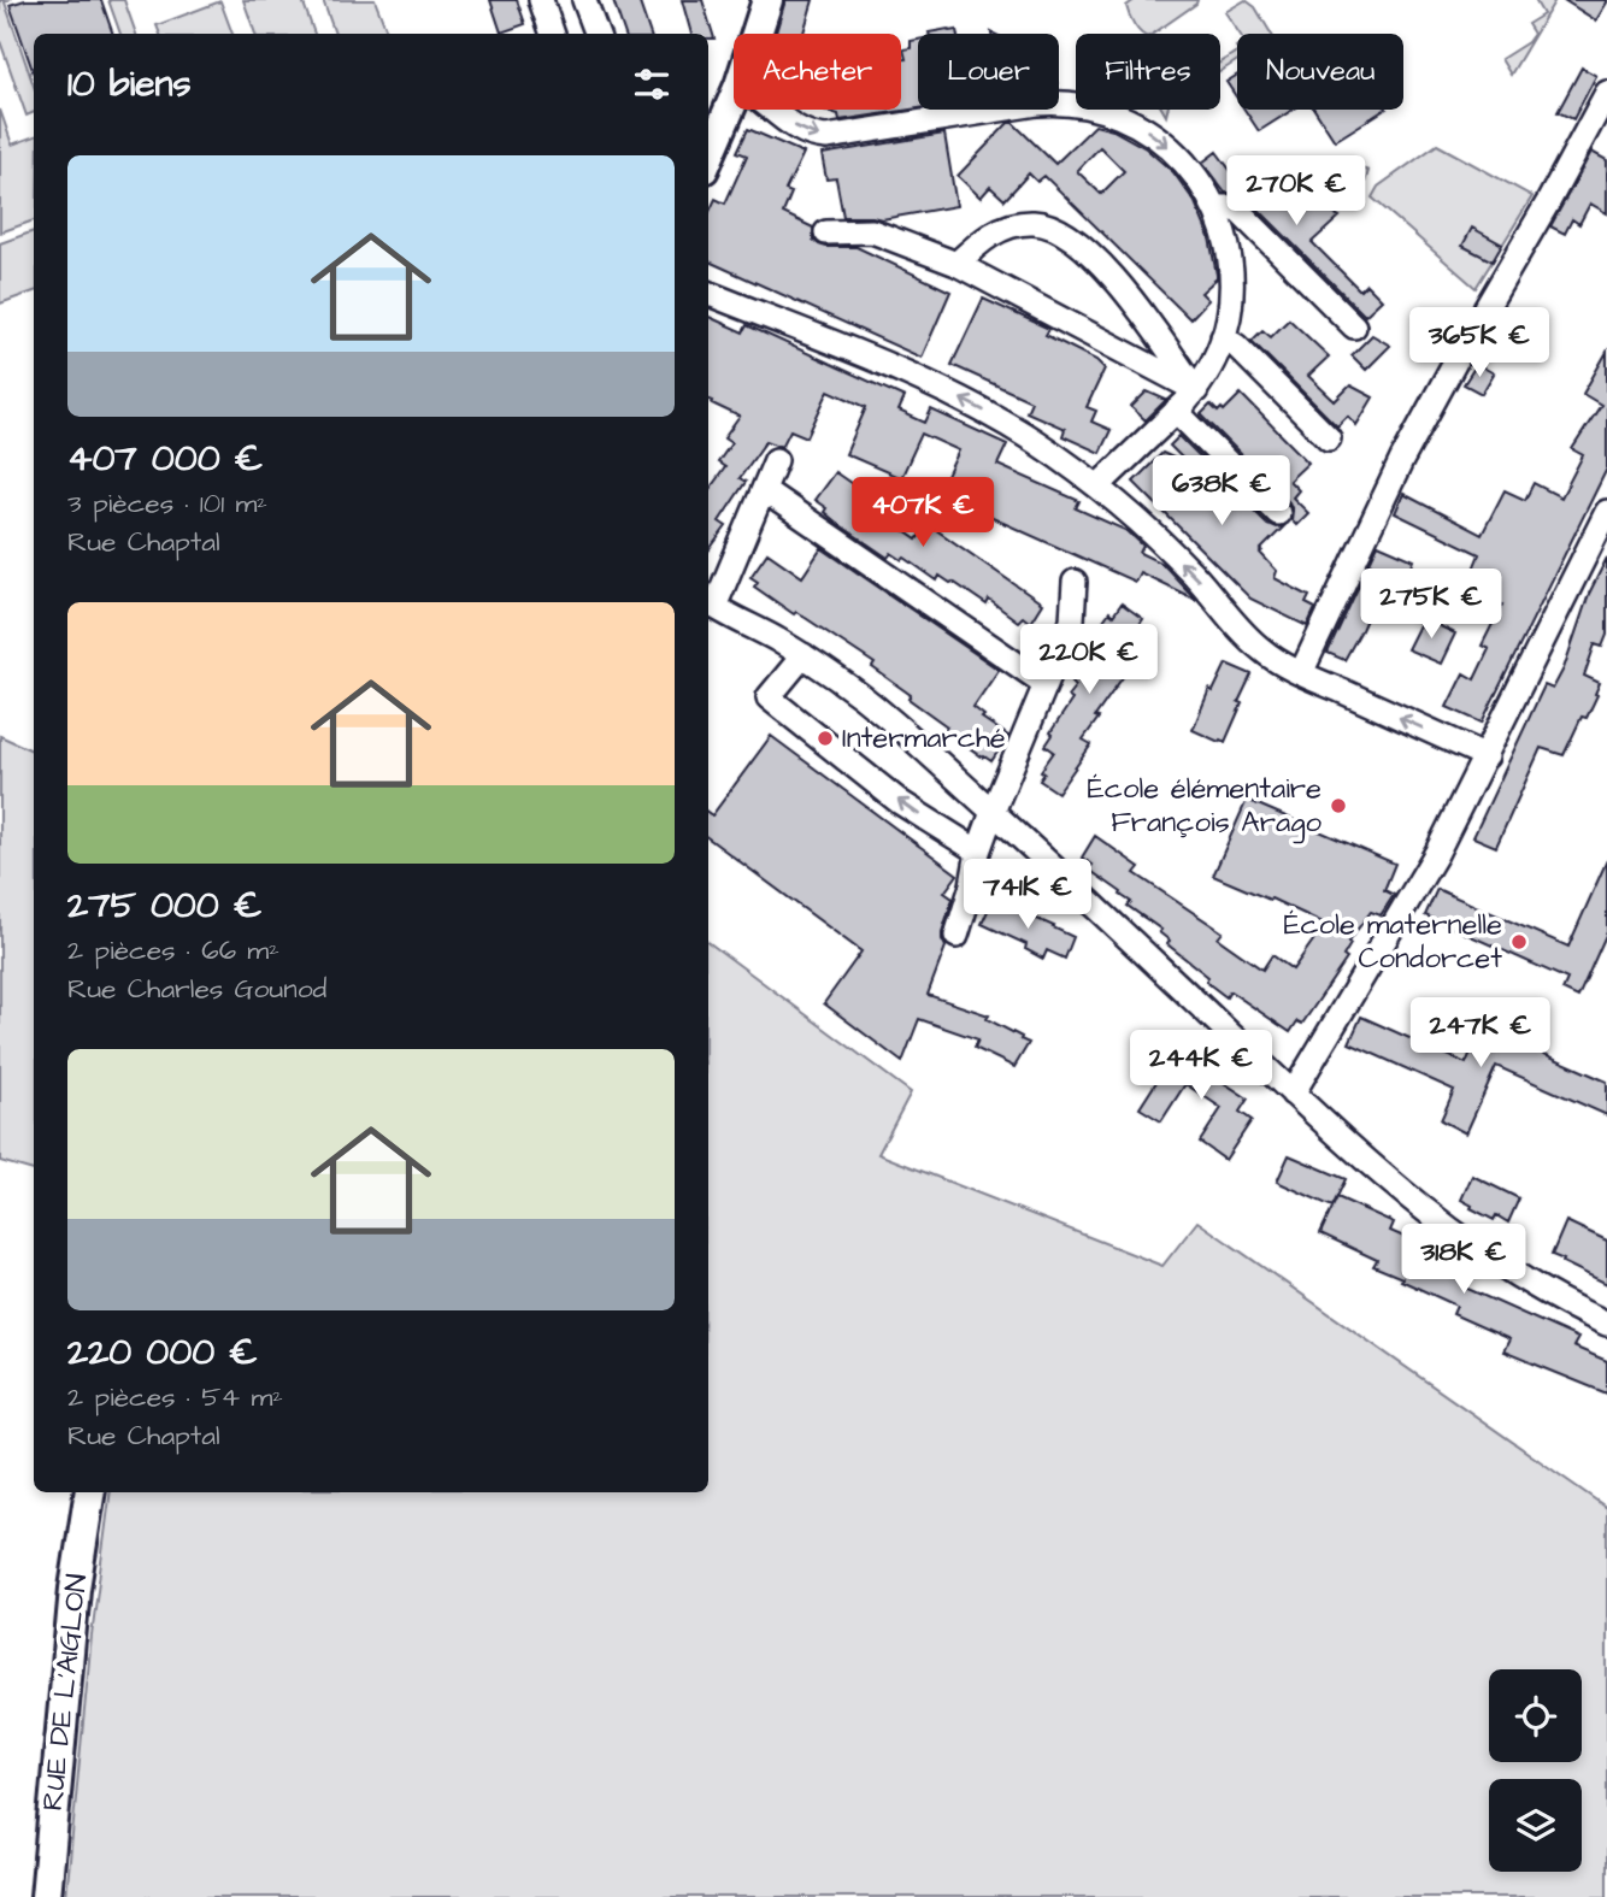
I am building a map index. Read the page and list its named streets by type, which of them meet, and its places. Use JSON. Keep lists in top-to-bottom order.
{
  "streets": {
    "main road": ["RUE DE L'AIGLON"]
  },
  "places": ["Intermarché", "École élémentaire François Arago", "École maternelle Condorcet"],
  "page": {
    "chip": [
      "Acheter",
      "Louer",
      "Filtres",
      "Nouveau"
    ],
    "heading": "10 biens",
    "list": [
      {
        "name": "407 000 €",
        "note": "3 pièces · 101 m² · Rue Chaptal"
      },
      {
        "name": "275 000 €",
        "note": "2 pièces · 66 m² · Rue Charles Gounod"
      },
      {
        "name": "220 000 €",
        "note": "2 pièces · 54 m² · Rue Chaptal"
      }
    ],
    "price": [
      "270K €",
      "365K €",
      "638K €",
      "407K €",
      "275K €",
      "220K €",
      "741K €",
      "247K €",
      "244K €",
      "318K €"
    ]
  }
}
